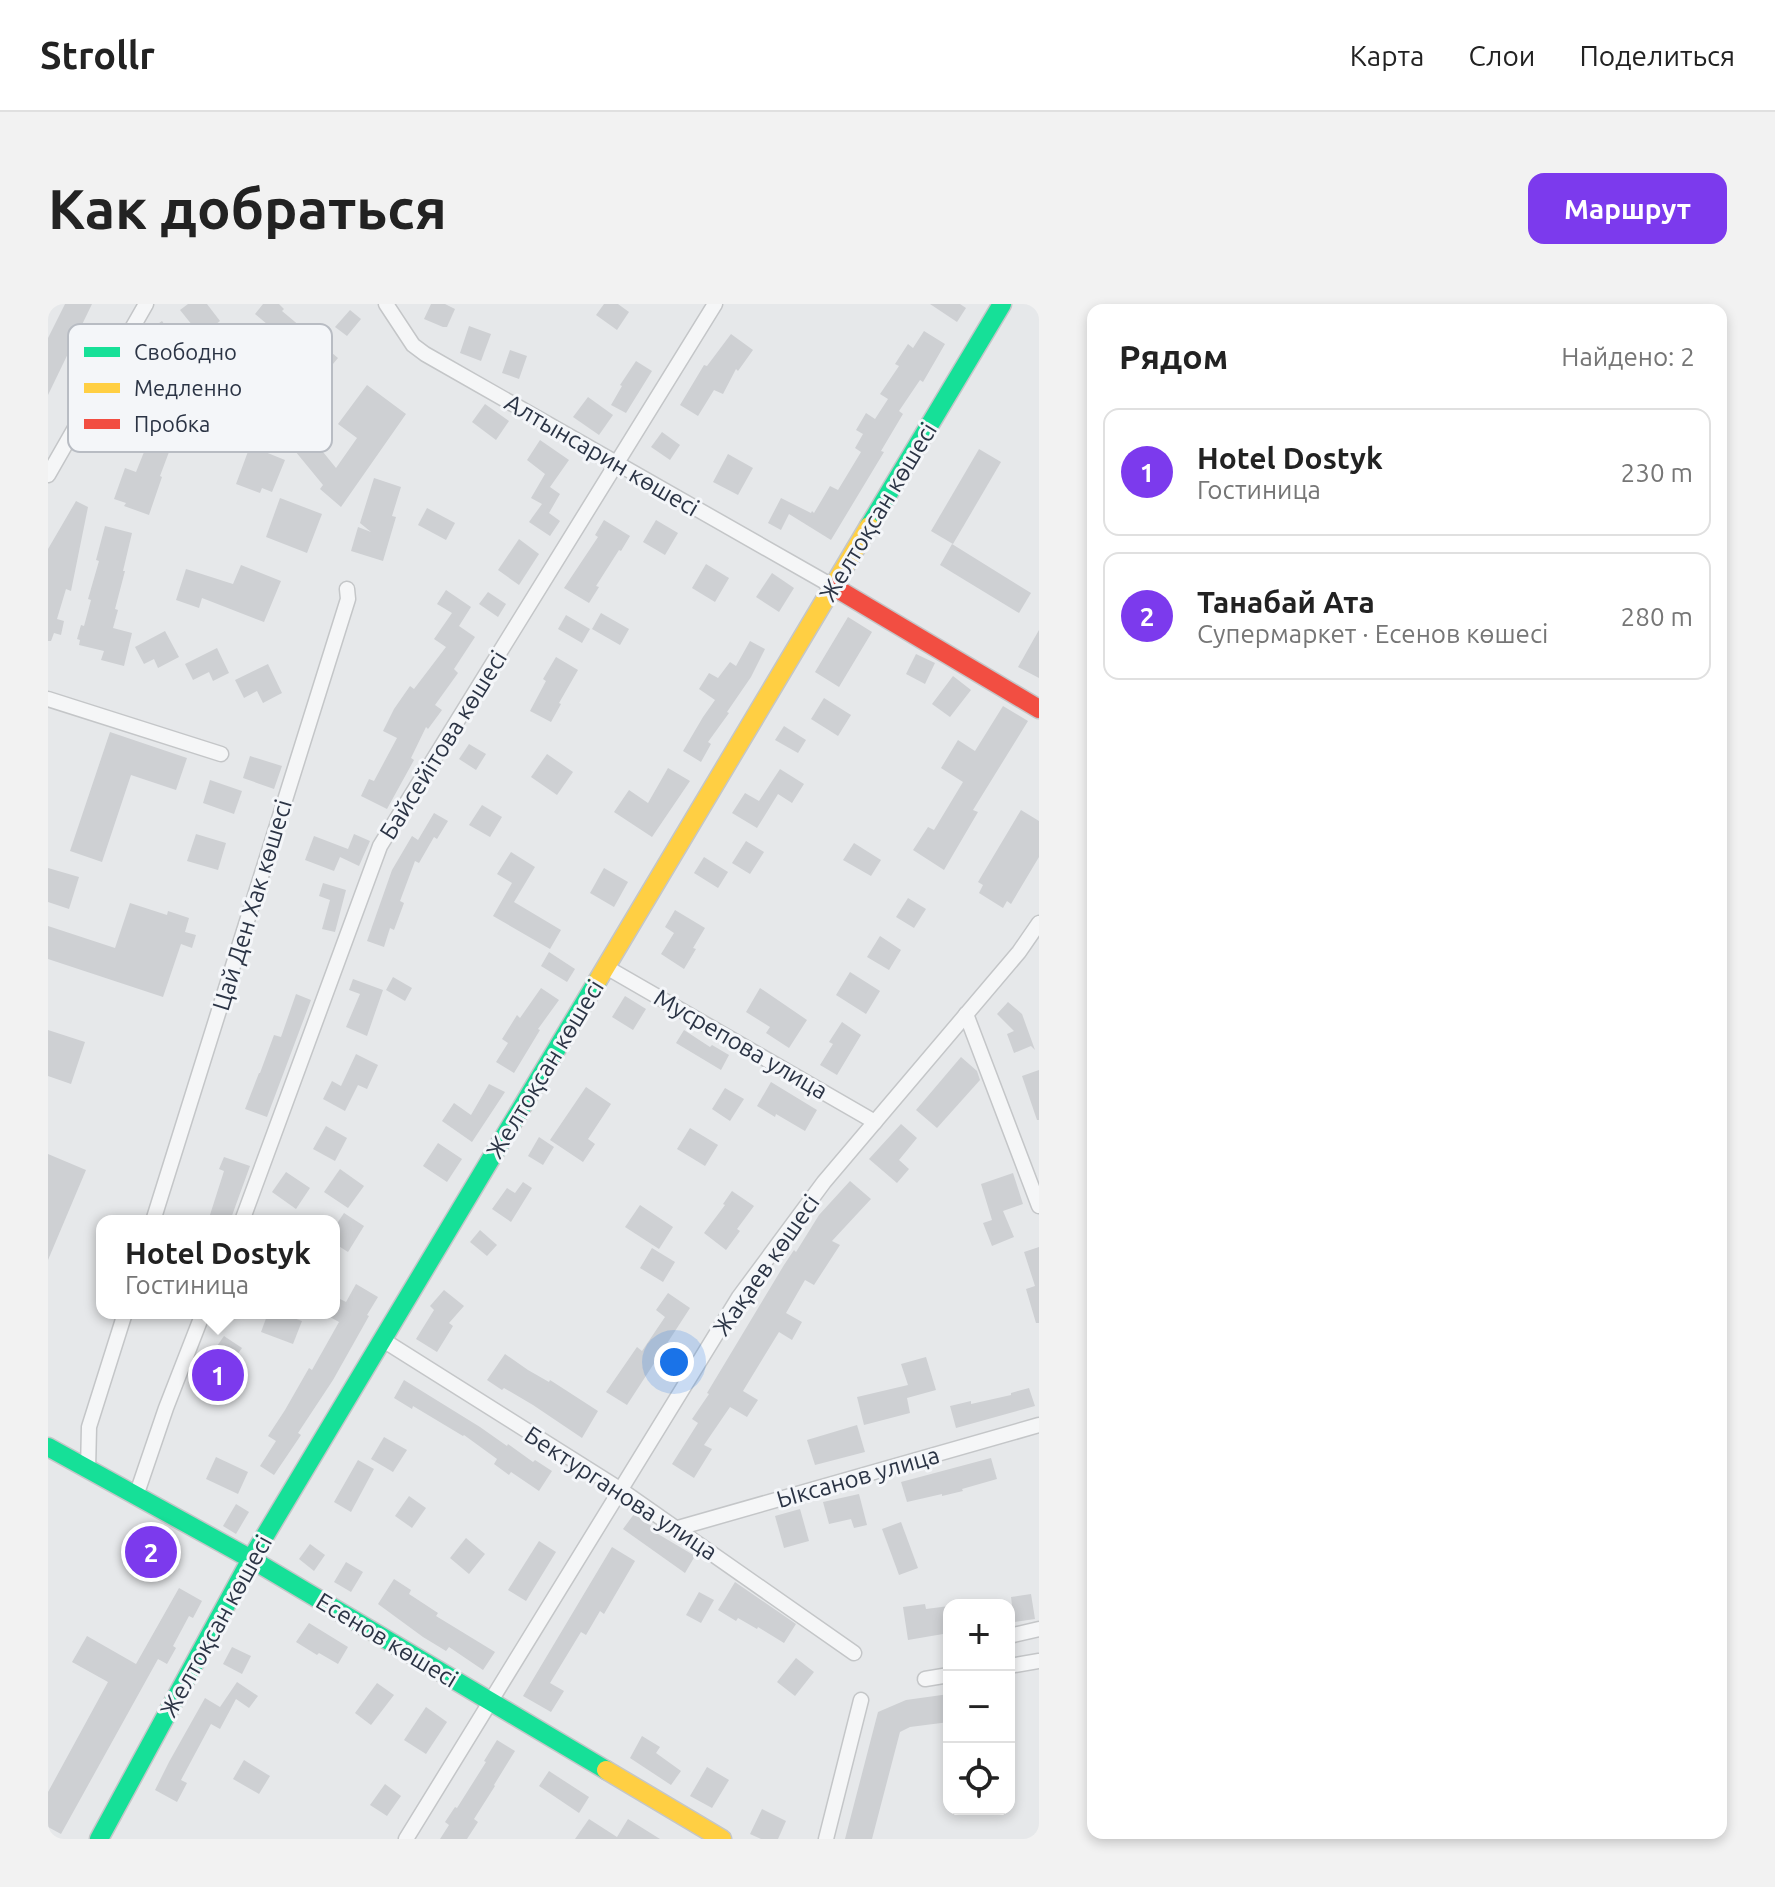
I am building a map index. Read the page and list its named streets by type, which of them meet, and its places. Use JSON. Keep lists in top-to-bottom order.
{
  "streets": {
    "street": [
      "Алтынсарин көшесі",
      "Желтоқсан көшесі",
      "Байсейітова көшесі",
      "Цай Ден Хак көшесі",
      "Мусрепова улица",
      "Жақаев көшесі",
      "Ыксанов улица",
      "Бектурганова улица",
      "Есенов көшесі"
    ]
  },
  "crossings": [
    ["Алтынсарин көшесі", "Желтоқсан көшесі"],
    ["Алтынсарин көшесі", "Байсейітова көшесі"],
    ["Желтоқсан көшесі", "Мусрепова улица"],
    ["Желтоқсан көшесі", "Бектурганова улица"],
    ["Желтоқсан көшесі", "Есенов көшесі"],
    ["Мусрепова улица", "Жақаев көшесі"],
    ["Жақаев көшесі", "Бектурганова улица"],
    ["Жақаев көшесі", "Есенов көшесі"],
    ["Ыксанов улица", "Бектурганова улица"]
  ],
  "legend": ["Свободно", "Медленно", "Пробка"],
  "page": {
    "header": "Strollr",
    "nav": ["Карта", "Слои", "Поделиться"],
    "buttons": "Маршрут",
    "title": "Как добраться",
    "heading": ["Рядом", "Найдено: 2"],
    "list": [
      {
        "mark": "1",
        "name": "Hotel Dostyk",
        "note": "Гостиница",
        "value": "230 m"
      },
      {
        "mark": "2",
        "name": "Танабай Ата",
        "note": "Супермаркет · Есенов көшесі",
        "value": "280 m"
      }
    ],
    "popup": ["Hotel Dostyk", "Гостиница"],
    "pins": ["1", "2"],
    "map_buttons": ["+", "−"]
  }
}
